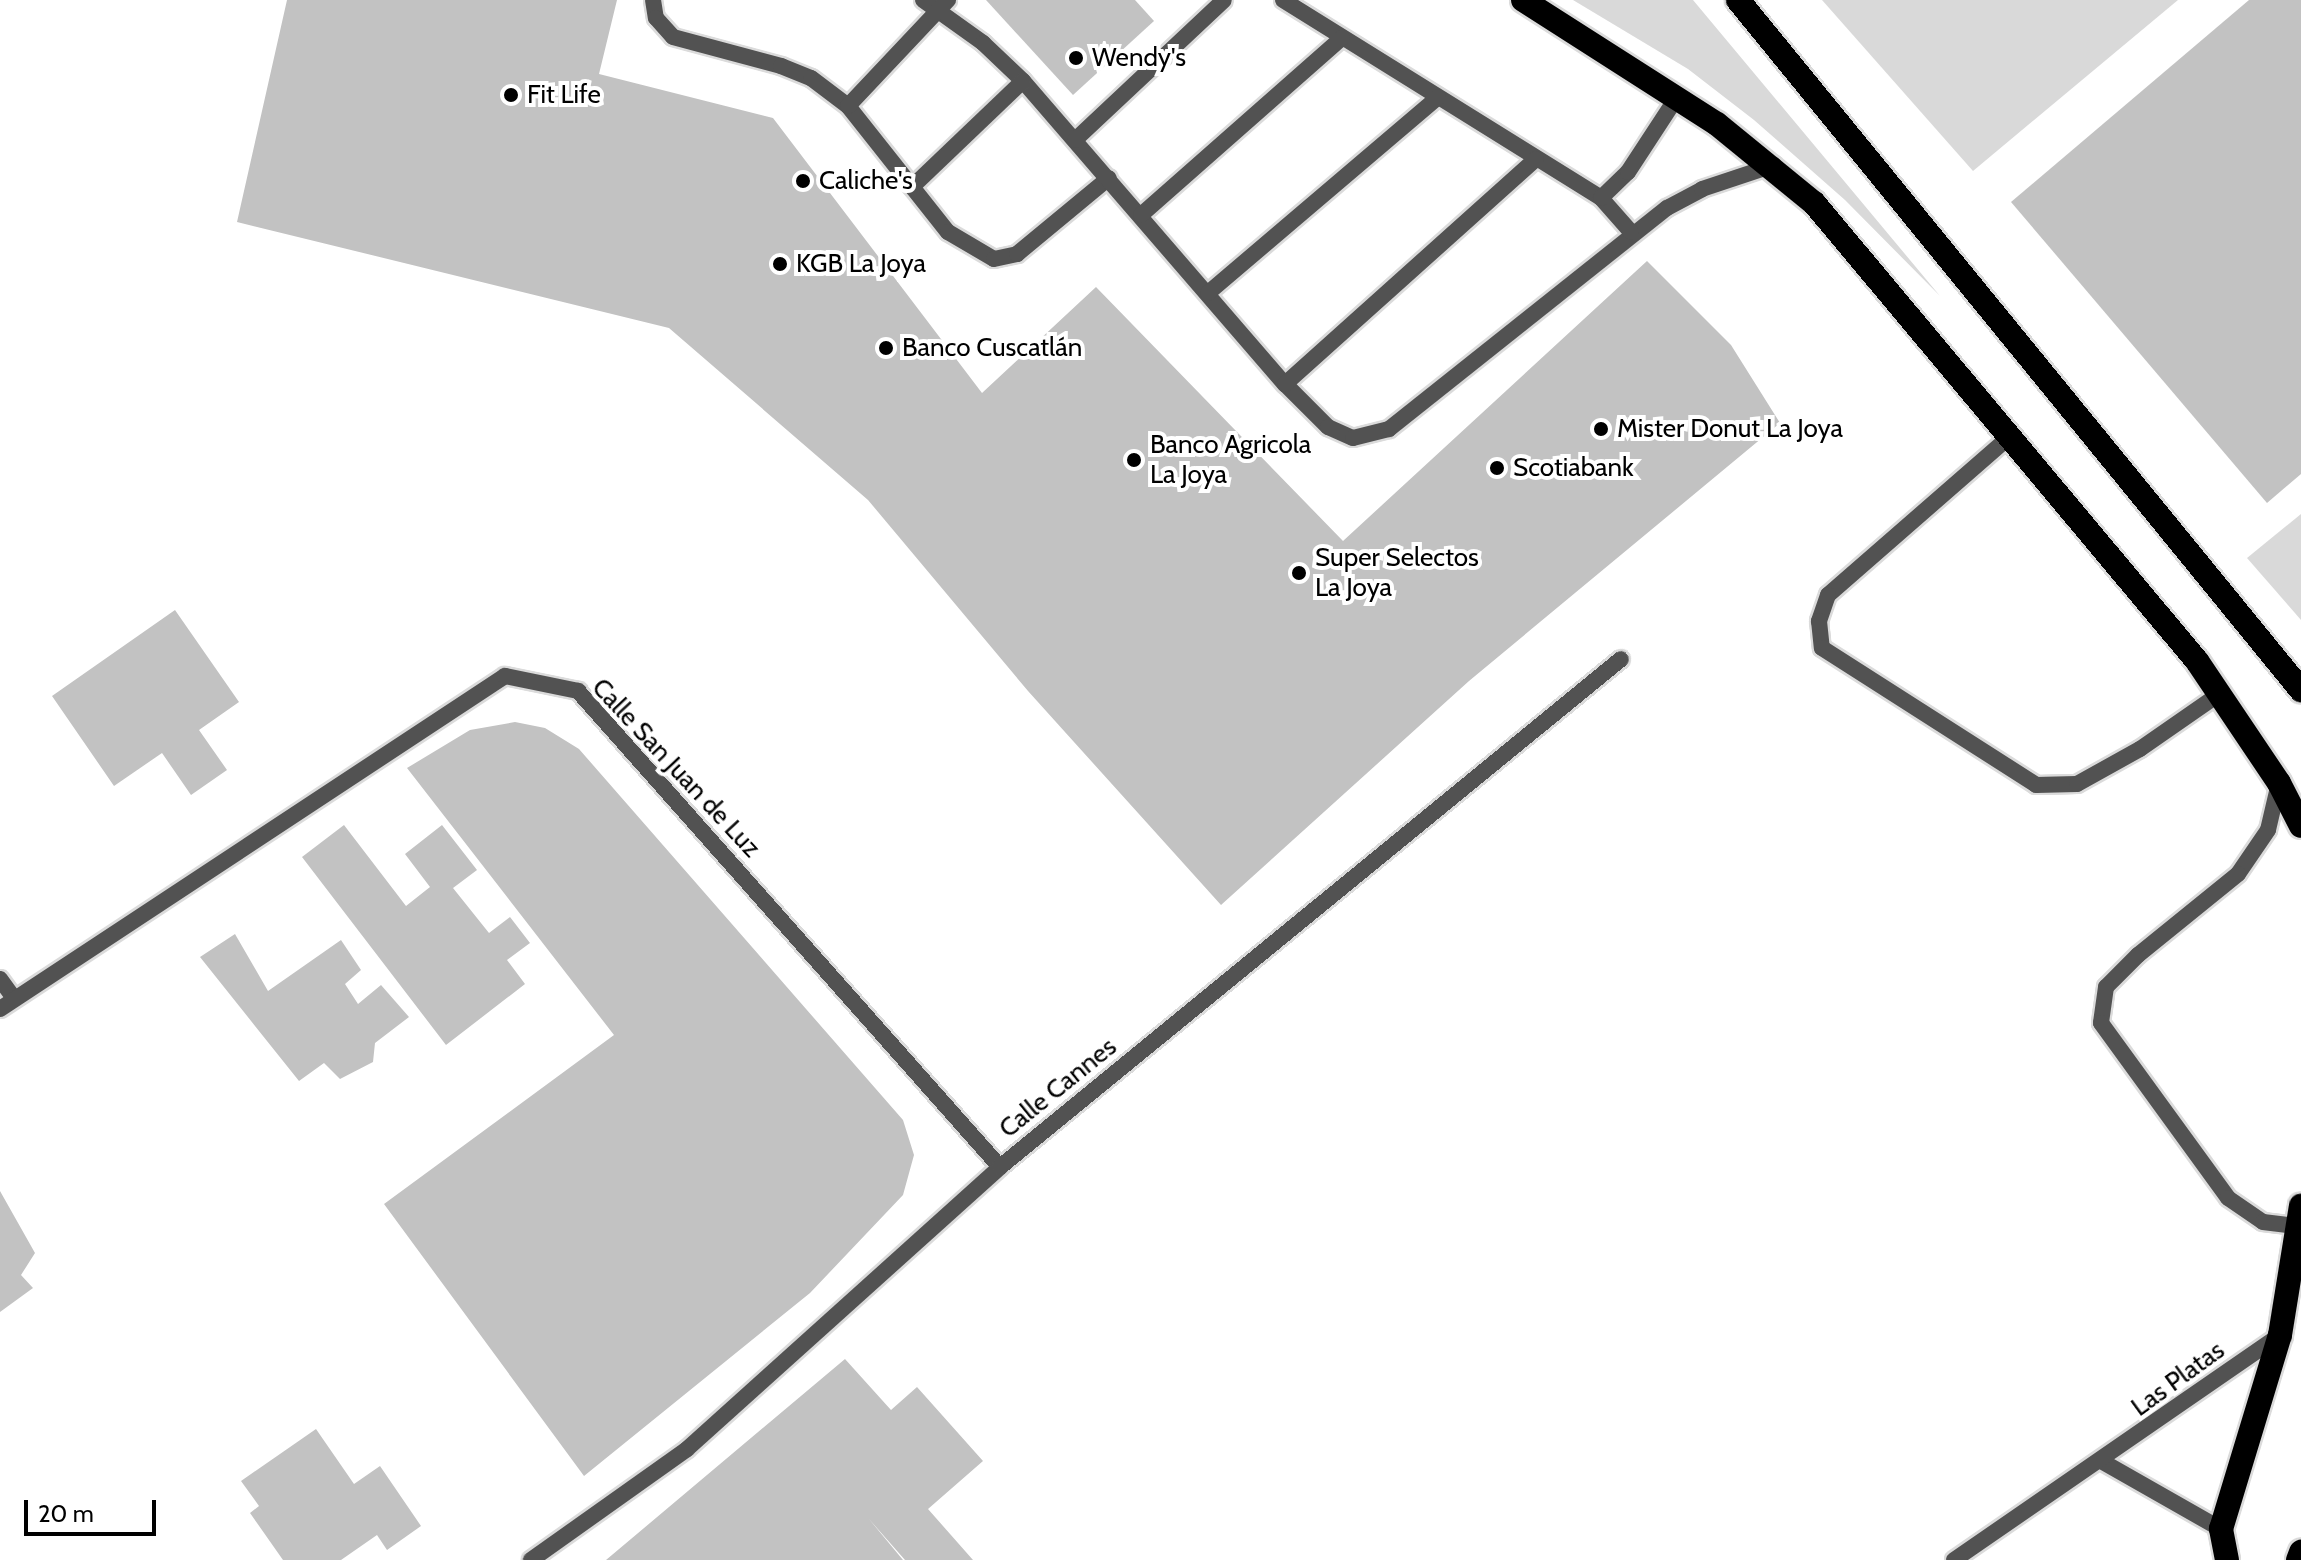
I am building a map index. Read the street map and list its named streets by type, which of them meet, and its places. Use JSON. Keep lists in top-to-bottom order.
{
  "streets": {
    "street": ["Calle San Juan de Luz", "Calle Cannes", "Las Platas"]
  },
  "crossings": [
    ["Calle San Juan de Luz", "Calle Cannes"]
  ],
  "places": [
    "Wendy's",
    "Fit Life",
    "Caliche's",
    "KGB La Joya",
    "Banco Cuscatlán",
    "Mister Donut La Joya",
    "Banco Agricola La Joya",
    "Scotiabank",
    "Super Selectos La Joya"
  ],
  "scale_bar": "20 m"
}
